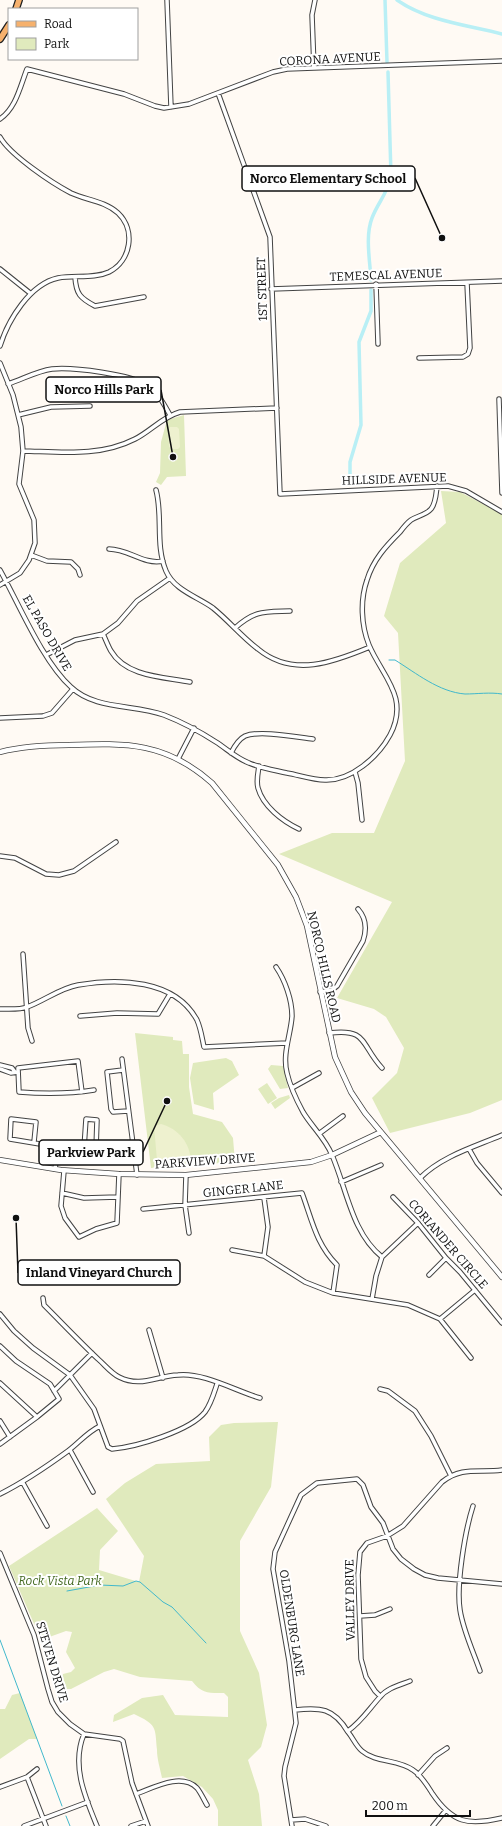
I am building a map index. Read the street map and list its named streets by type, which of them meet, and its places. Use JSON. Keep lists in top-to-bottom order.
{
  "streets": {
    "street": [
      "CORONA AVENUE",
      "TEMESCAL AVENUE",
      "1ST STREET",
      "HILLSIDE AVENUE",
      "EL PASO DRIVE",
      "NORCO HILLS ROAD",
      "PARKVIEW DRIVE",
      "GINGER LANE",
      "CORIANDER CIRCLE",
      "VALLEY DRIVE",
      "OLDENBURG LANE",
      "STEVEN DRIVE"
    ]
  },
  "crossings": [
    ["CORONA AVENUE", "1ST STREET"],
    ["TEMESCAL AVENUE", "1ST STREET"],
    ["1ST STREET", "HILLSIDE AVENUE"],
    ["HILLSIDE AVENUE", "EL PASO DRIVE"],
    ["NORCO HILLS ROAD", "PARKVIEW DRIVE"],
    ["VALLEY DRIVE", "OLDENBURG LANE"]
  ],
  "parks": ["Rock Vista Park"],
  "places": [
    "Norco Elementary School",
    "Norco Hills Park",
    "Parkview Park",
    "Inland Vineyard Church"
  ],
  "legend": ["Road", "Park"],
  "scale_bar": "200 m"
}
